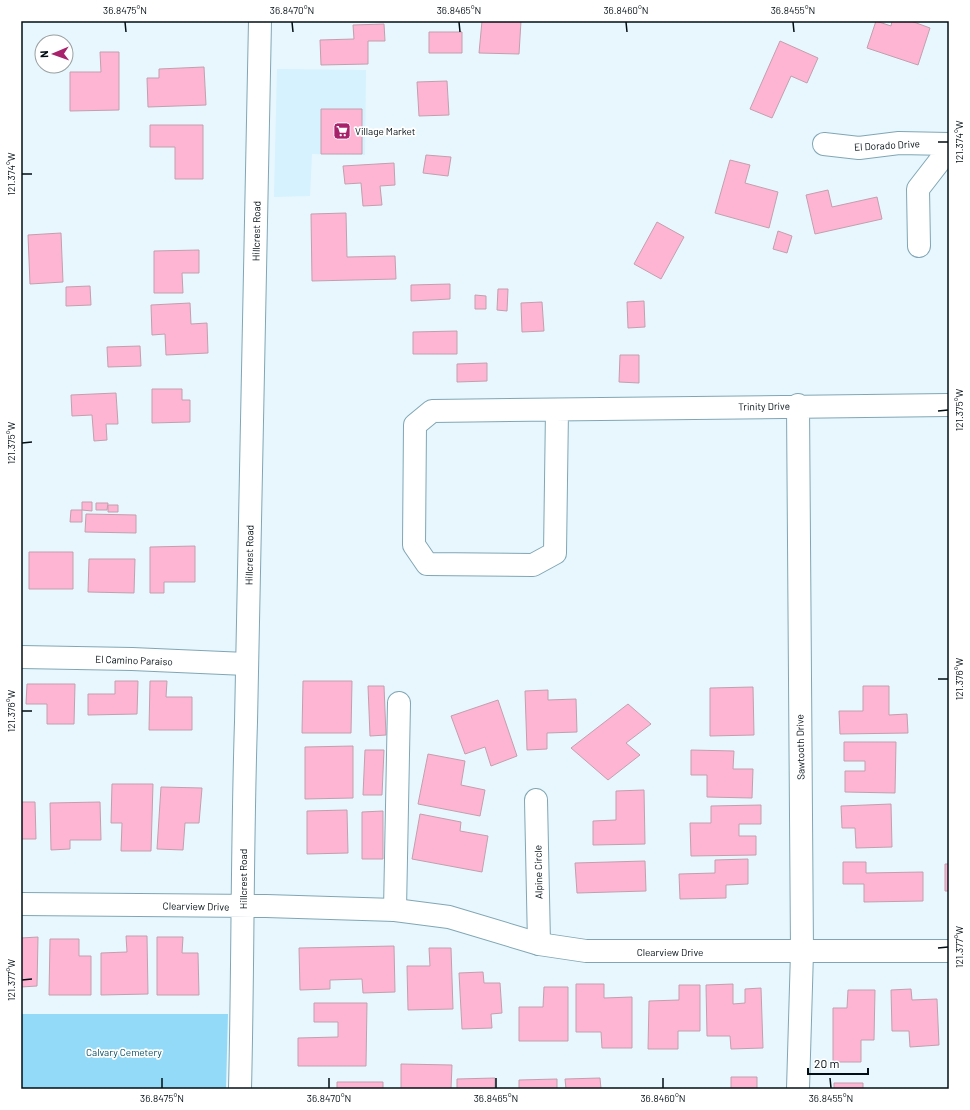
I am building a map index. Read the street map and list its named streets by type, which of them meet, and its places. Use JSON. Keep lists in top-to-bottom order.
{
  "streets": {
    "street": [
      "El Dorado Drive",
      "Hillcrest Road",
      "Trinity Drive",
      "El Camino Paraiso",
      "Sawtooth Drive",
      "Alpine Circle",
      "Clearview Drive"
    ]
  },
  "crossings": [
    ["Hillcrest Road", "El Camino Paraiso"],
    ["Hillcrest Road", "Clearview Drive"],
    ["Trinity Drive", "Sawtooth Drive"],
    ["Sawtooth Drive", "Clearview Drive"],
    ["Alpine Circle", "Clearview Drive"]
  ],
  "parks": ["Calvary Cemetery"],
  "places": {
    "supermarket": ["Village Market"]
  },
  "scale_bar": "20 m",
  "north": "left",
  "coordinates": [
    "36.8475°N",
    "36.8470°N",
    "36.8465°N",
    "36.8460°N",
    "36.8455°N",
    "121.374°W",
    "121.375°W",
    "121.376°W",
    "121.377°W"
  ]
}
